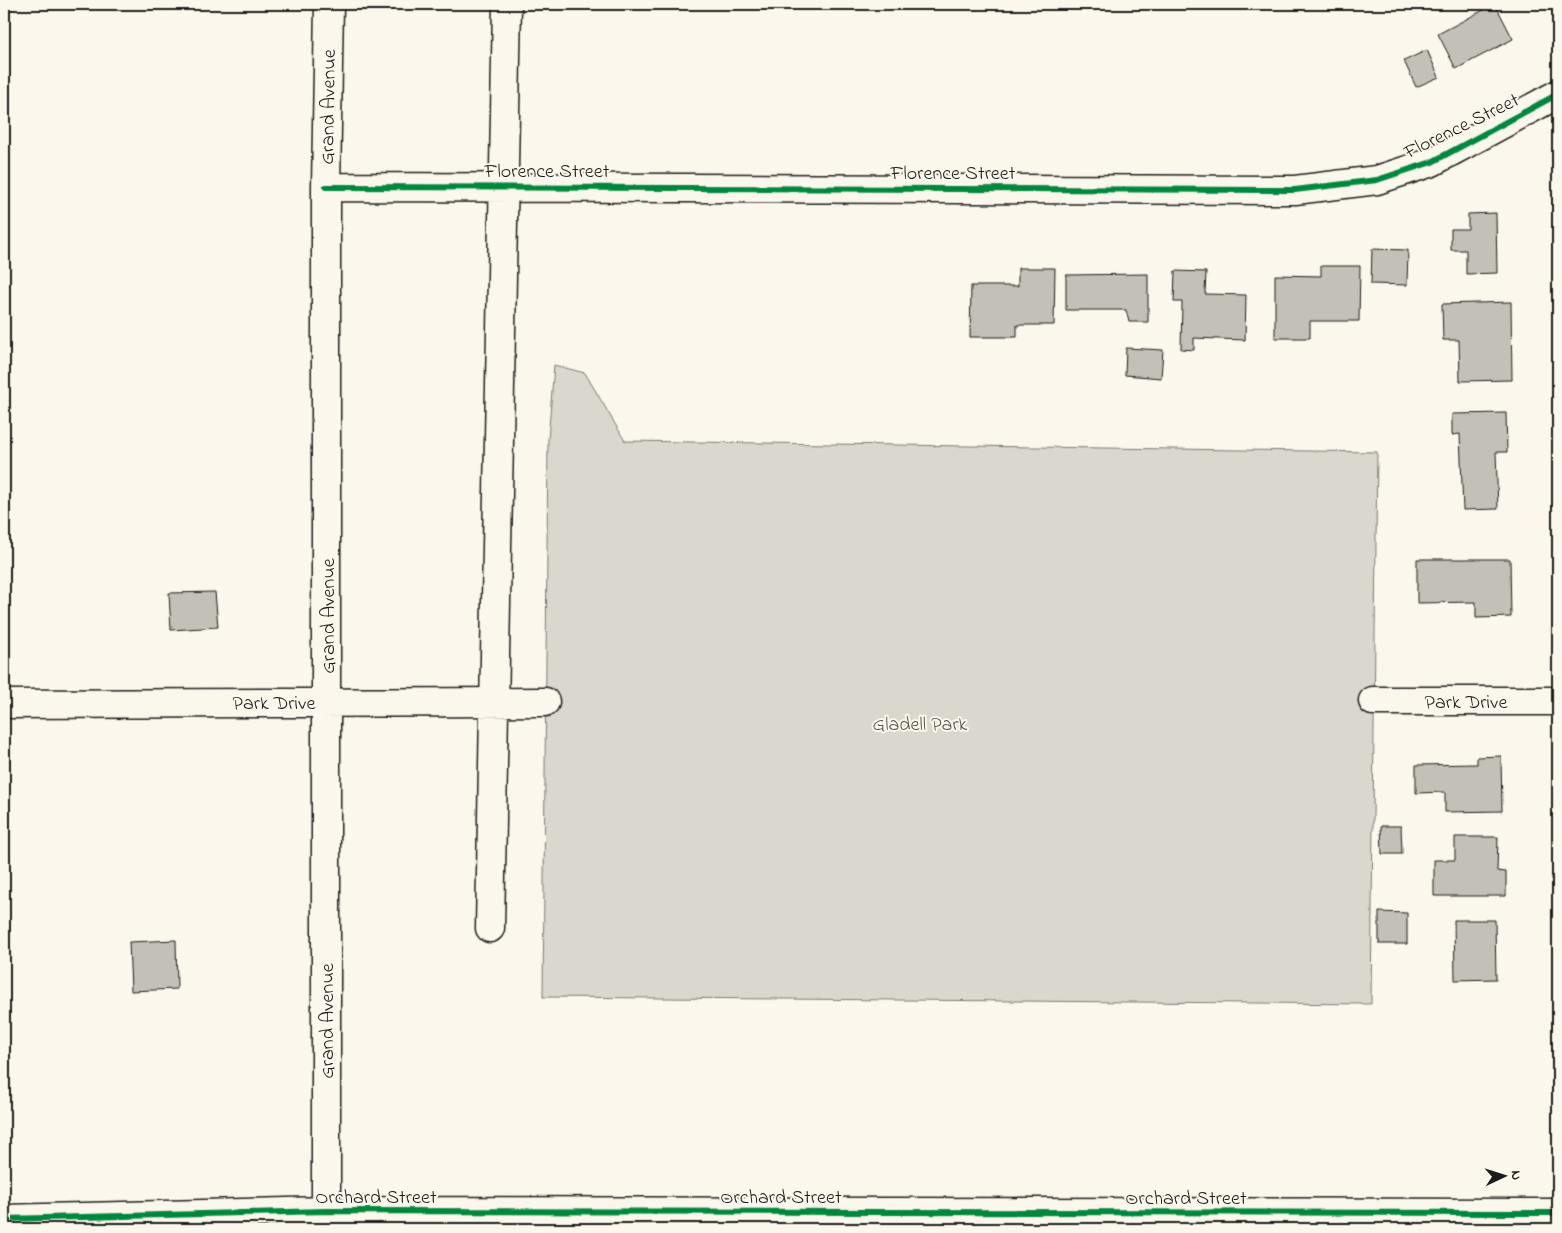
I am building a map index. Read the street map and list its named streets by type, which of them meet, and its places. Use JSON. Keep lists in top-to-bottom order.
{
  "streets": {
    "street": [
      "Grand Avenue",
      "Florence Street",
      "Park Drive",
      "Orchard Street"
    ]
  },
  "crossings": [
    ["Grand Avenue", "Florence Street"],
    ["Grand Avenue", "Park Drive"],
    ["Grand Avenue", "Orchard Street"]
  ],
  "parks": ["Gladell Park"],
  "north": "right"
}
